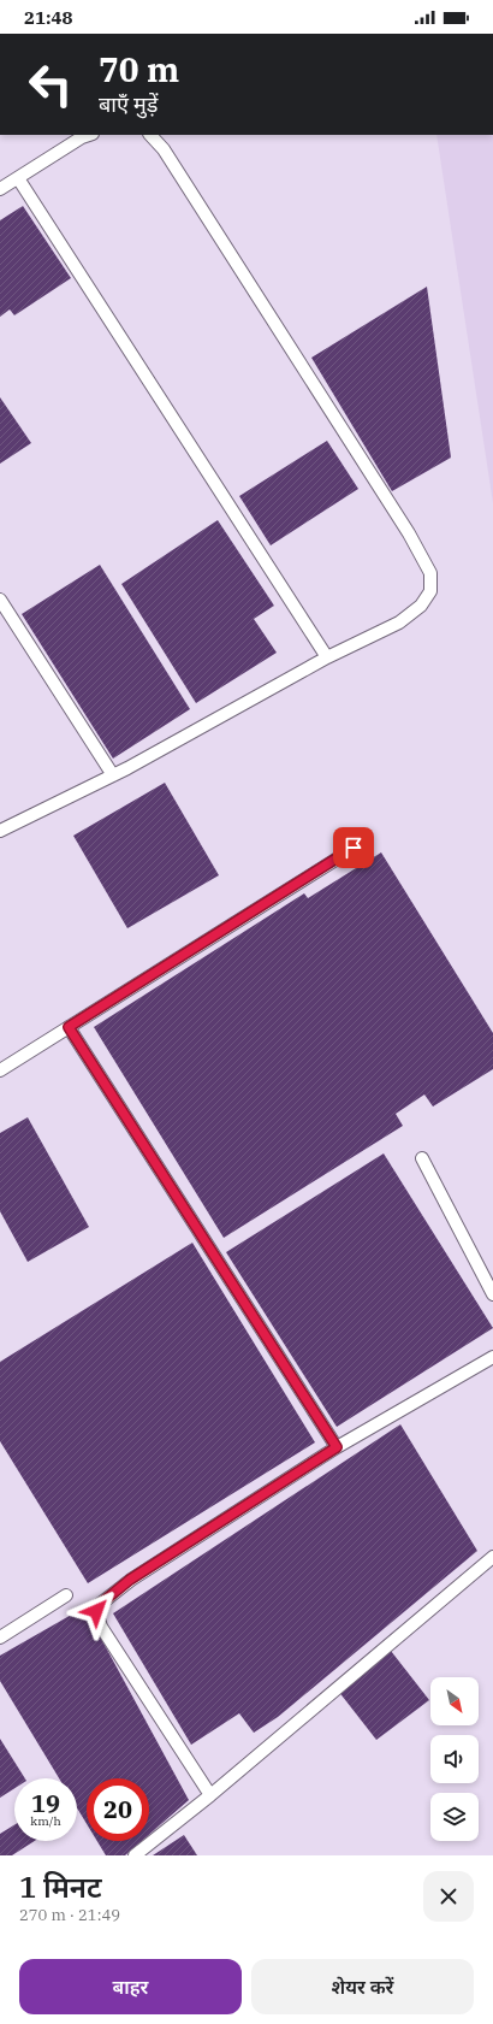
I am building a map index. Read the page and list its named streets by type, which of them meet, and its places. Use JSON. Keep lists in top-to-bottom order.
{
  "north": "bottom right",
  "page": {
    "status": "21:48",
    "turn": ["70 m", "बाएँ मुड़ें"],
    "speed": "19 km/h",
    "limit": "20",
    "heading": ["1 मिनट", "270 m · 21:49"],
    "buttons": ["बाहर", "शेयर करें"]
  }
}
